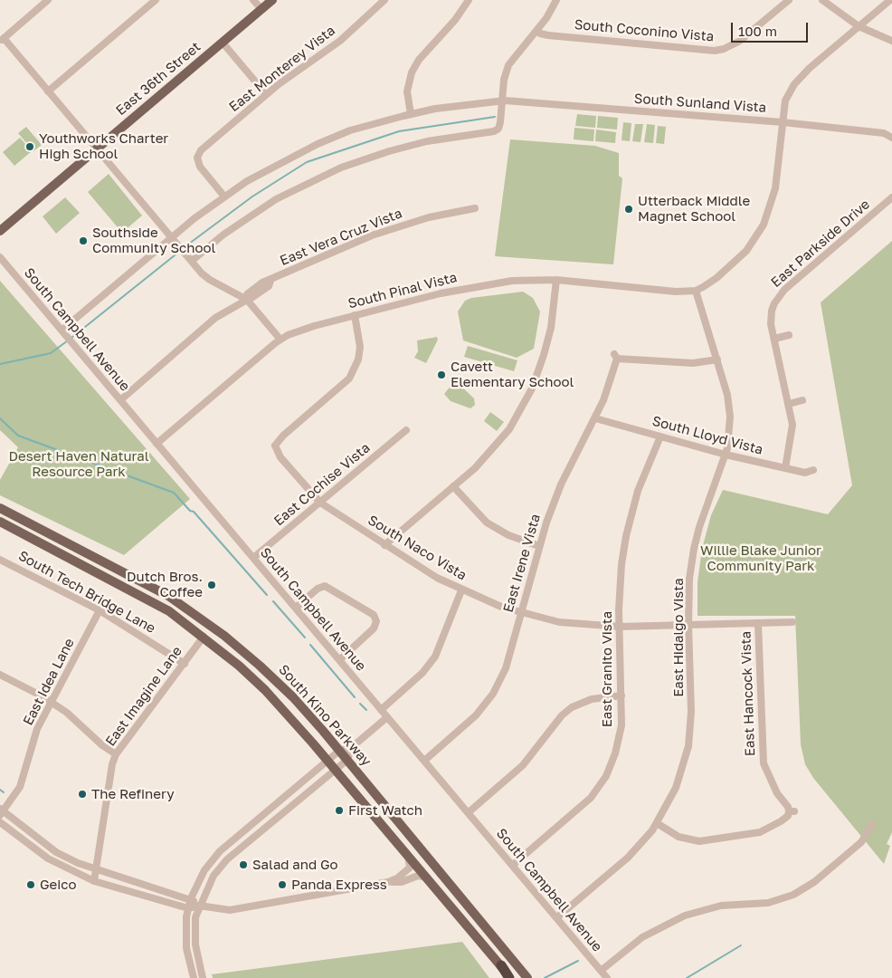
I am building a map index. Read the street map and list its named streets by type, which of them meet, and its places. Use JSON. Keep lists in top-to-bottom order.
{
  "streets": {
    "main road": ["East 36th Street", "South Kino Parkway"],
    "street": [
      "South Coconino Vista",
      "East Monterey Vista",
      "South Sunland Vista",
      "East Vera Cruz Vista",
      "East Parkside Drive",
      "South Pinal Vista",
      "South Campbell Avenue",
      "South Lloyd Vista",
      "East Cochise Vista",
      "South Naco Vista",
      "East Irene Vista",
      "South Tech Bridge Lane",
      "East Hidalgo Vista",
      "East Granito Vista",
      "East Idea Lane",
      "East Hancock Vista",
      "East Imagine Lane"
    ]
  },
  "crossings": [
    ["East Monterey Vista", "South Sunland Vista"],
    ["South Sunland Vista", "South Campbell Avenue"],
    ["East Vera Cruz Vista", "South Campbell Avenue"],
    ["East Parkside Drive", "South Lloyd Vista"],
    ["South Pinal Vista", "South Campbell Avenue"],
    ["South Pinal Vista", "South Naco Vista"],
    ["South Pinal Vista", "East Hidalgo Vista"],
    ["South Campbell Avenue", "East Cochise Vista"],
    ["South Campbell Avenue", "East Irene Vista"],
    ["South Campbell Avenue", "East Hidalgo Vista"],
    ["South Campbell Avenue", "East Granito Vista"],
    ["South Lloyd Vista", "East Irene Vista"],
    ["South Lloyd Vista", "East Hidalgo Vista"],
    ["South Lloyd Vista", "East Granito Vista"],
    ["East Cochise Vista", "South Naco Vista"],
    ["South Naco Vista", "East Irene Vista"],
    ["South Naco Vista", "East Hidalgo Vista"],
    ["South Naco Vista", "East Granito Vista"],
    ["South Naco Vista", "East Hancock Vista"],
    ["East Irene Vista", "East Hidalgo Vista"],
    ["South Tech Bridge Lane", "East Idea Lane"],
    ["South Tech Bridge Lane", "East Imagine Lane"],
    ["East Hidalgo Vista", "East Hancock Vista"],
    ["East Imagine Lane", "South Kino Parkway"]
  ],
  "parks": ["Desert Haven Natural Resource Park", "Willie Blake Junior Community Park"],
  "places": [
    "Youthworks Charter High School",
    "Utterback Middle Magnet School",
    "Southside Community School",
    "Cavett Elementary School",
    "Dutch Bros. Coffee",
    "The Refinery",
    "First Watch",
    "Salad and Go",
    "Geico",
    "Panda Express"
  ],
  "scale_bar": "100 m"
}
